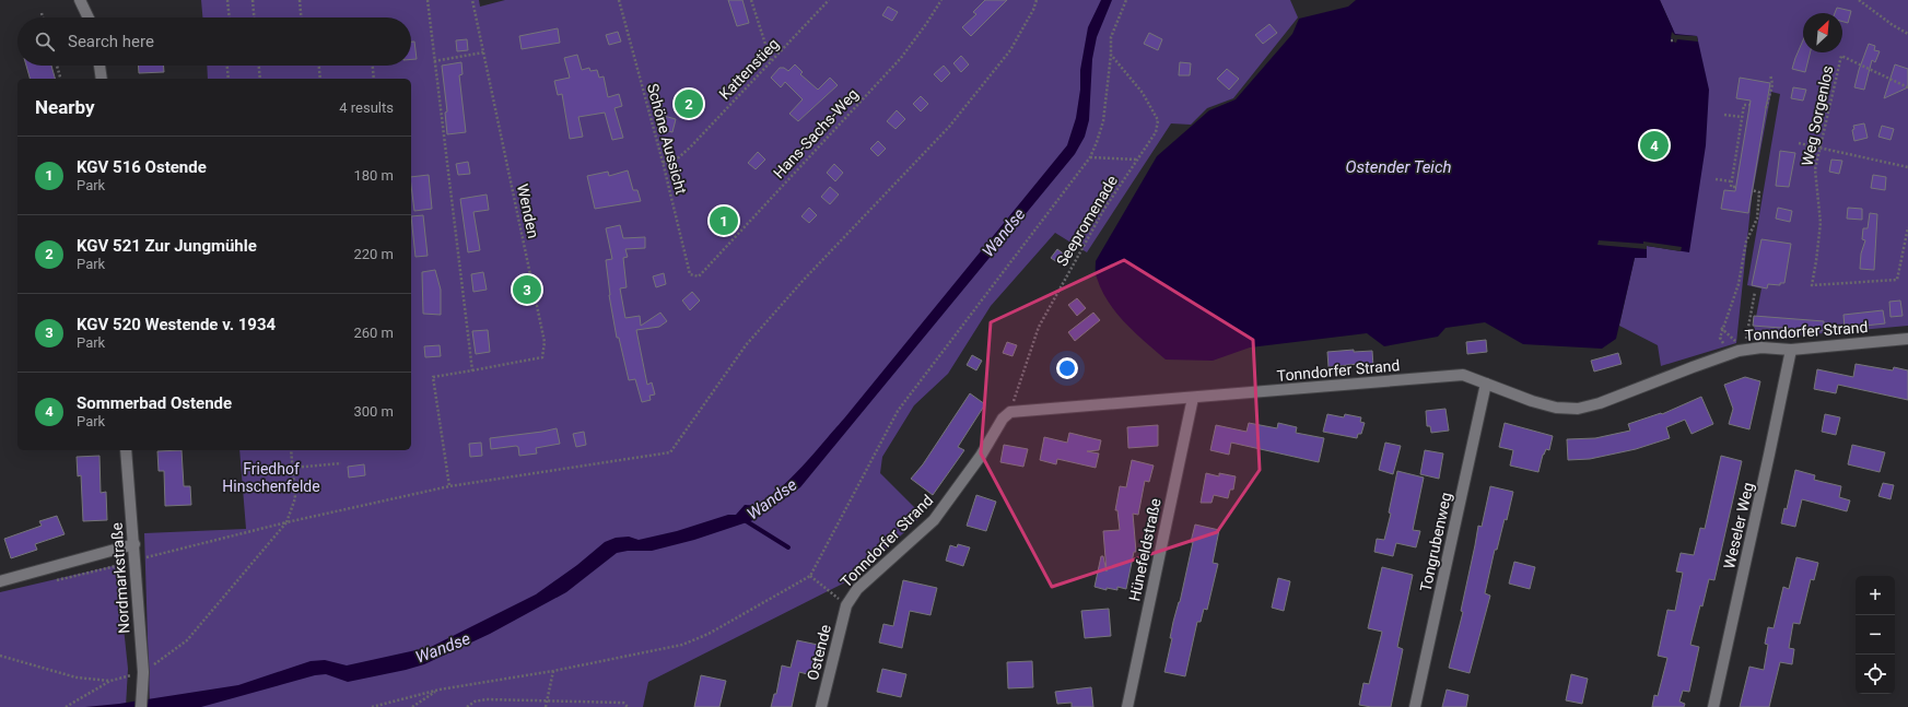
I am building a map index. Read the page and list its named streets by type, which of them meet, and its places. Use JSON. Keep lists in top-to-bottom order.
{
  "streets": {
    "street": [
      "Tonndorfer Strand",
      "Weseler Weg",
      "Tongrubenweg",
      "Hünefeldstraße",
      "Nordmarkstraße",
      "Ostende"
    ],
    "path": [
      "Kattenstieg",
      "Weg Sorgenlos",
      "Hans-Sachs-Weg",
      "Schöne Aussicht",
      "Wenden",
      "Seepromenade"
    ]
  },
  "crossings": [
    ["Kattenstieg", "Schöne Aussicht"],
    ["Hans-Sachs-Weg", "Schöne Aussicht"],
    ["Seepromenade", "Tonndorfer Strand"],
    ["Tonndorfer Strand", "Weseler Weg"],
    ["Tonndorfer Strand", "Tongrubenweg"],
    ["Tonndorfer Strand", "Hünefeldstraße"],
    ["Tonndorfer Strand", "Ostende"]
  ],
  "water": ["Ostender Teich", "Wandse"],
  "parks": ["Friedhof Hinschenfelde"],
  "north": "top right",
  "page": {
    "search": "Search here",
    "heading": ["Nearby", "4 results"],
    "pins": [
      "2",
      "4",
      "1",
      "3"
    ],
    "list": [
      {
        "mark": "1",
        "name": "KGV 516 Ostende",
        "note": "Park",
        "value": "180 m"
      },
      {
        "mark": "2",
        "name": "KGV 521 Zur Jungmühle",
        "note": "Park",
        "value": "220 m"
      },
      {
        "mark": "3",
        "name": "KGV 520 Westende v. 1934",
        "note": "Park",
        "value": "260 m"
      },
      {
        "mark": "4",
        "name": "Sommerbad Ostende",
        "note": "Park",
        "value": "300 m"
      }
    ],
    "map_buttons": ["+", "−"]
  }
}
